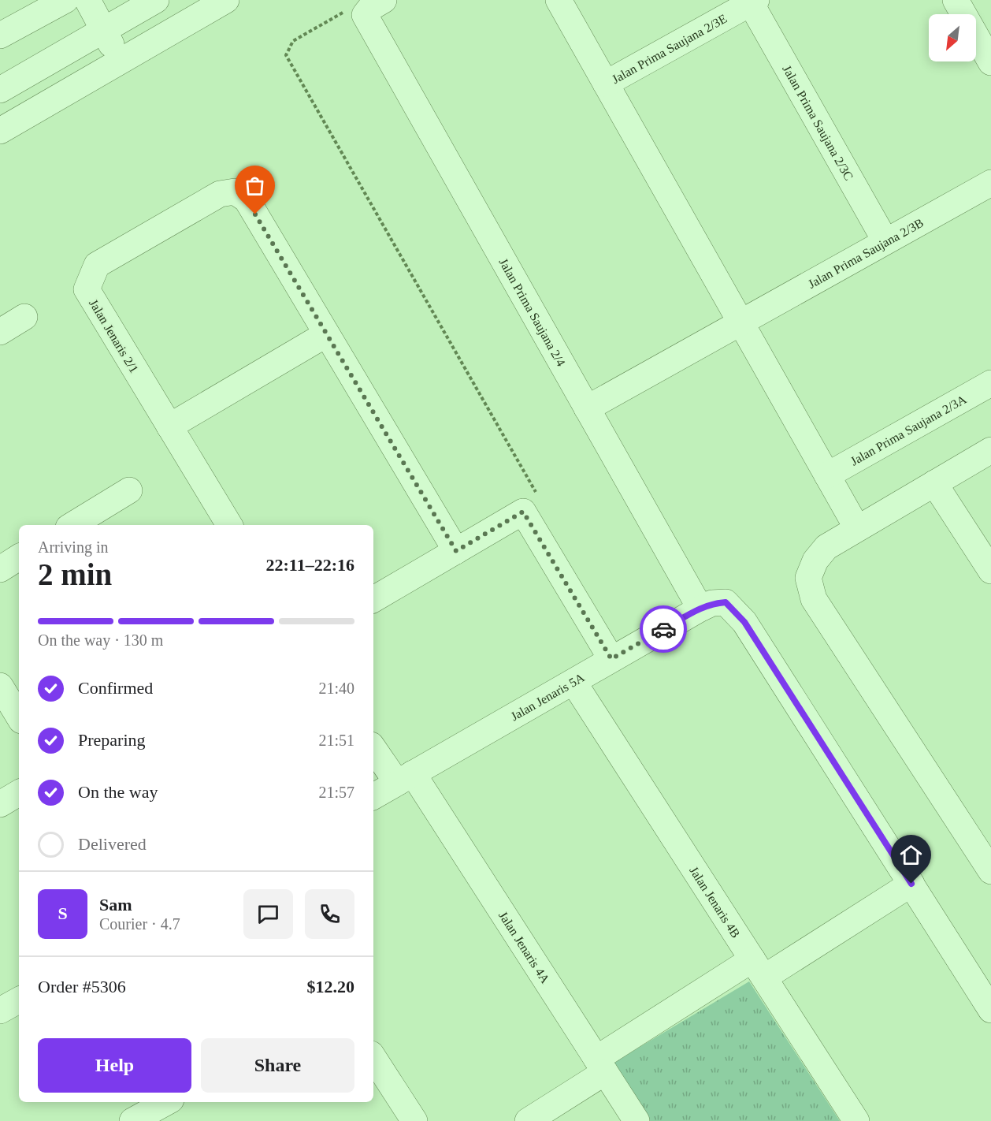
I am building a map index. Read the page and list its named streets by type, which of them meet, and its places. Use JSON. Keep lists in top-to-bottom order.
{
  "streets": {
    "street": [
      "Jalan Prima Saujana 2/3E",
      "Jalan Prima Saujana 2/3C",
      "Jalan Prima Saujana 2/3B",
      "Jalan Prima Saujana 2/4",
      "Jalan Jenaris 2/1",
      "Jalan Prima Saujana 2/3A",
      "Jalan Jenaris 5A",
      "Jalan Jenaris 4B",
      "Jalan Jenaris 4A"
    ]
  },
  "crossings": [
    ["Jalan Prima Saujana 2/3E", "Jalan Prima Saujana 2/3C"],
    ["Jalan Prima Saujana 2/3C", "Jalan Prima Saujana 2/3B"],
    ["Jalan Prima Saujana 2/3B", "Jalan Prima Saujana 2/4"],
    ["Jalan Prima Saujana 2/4", "Jalan Jenaris 5A"],
    ["Jalan Jenaris 5A", "Jalan Jenaris 4B"],
    ["Jalan Jenaris 5A", "Jalan Jenaris 4A"]
  ],
  "north": "bottom left",
  "page": {
    "heading": ["2 min", "Arriving in", "22:11–22:16"],
    "panel": [
      "Sam",
      "Courier · 4.7",
      "Order #5306",
      "$12.20"
    ],
    "bar": "On the way · 130 m",
    "list": [
      ["Confirmed", "21:40"],
      ["Preparing", "21:51"],
      ["On the way", "21:57"],
      "Delivered"
    ],
    "round": "S",
    "buttons": ["Help", "Share"]
  }
}
